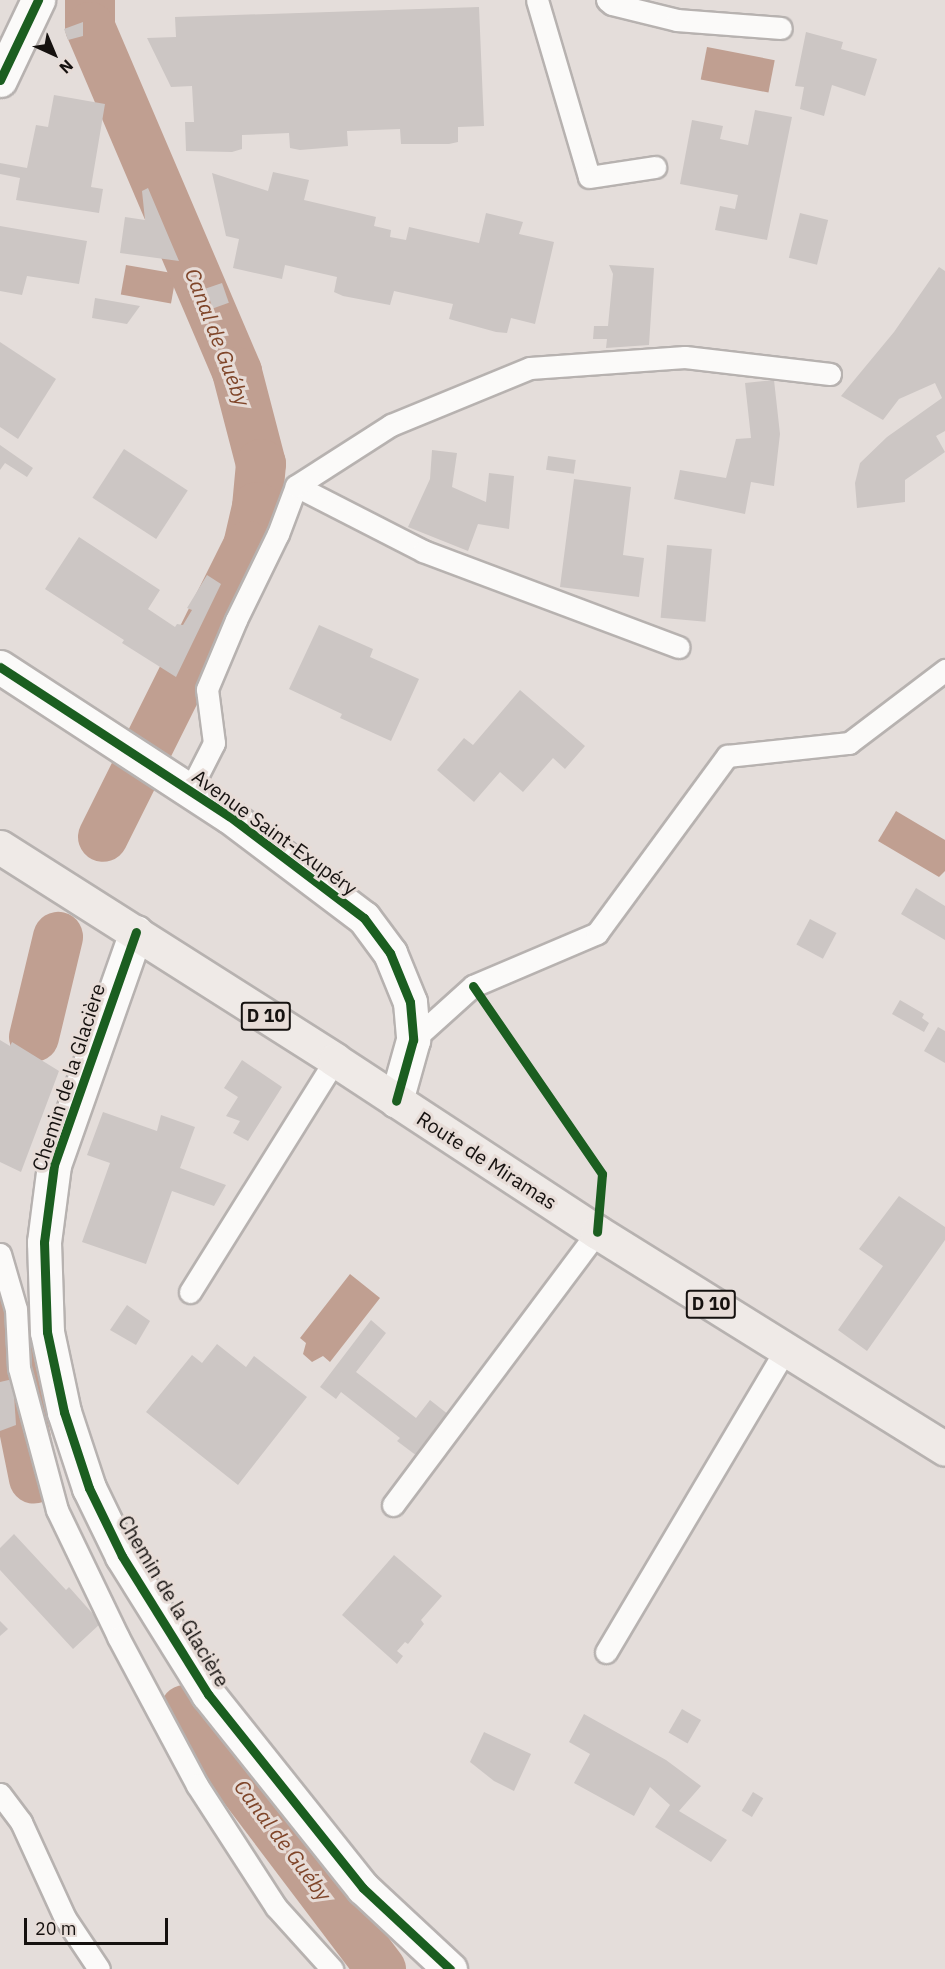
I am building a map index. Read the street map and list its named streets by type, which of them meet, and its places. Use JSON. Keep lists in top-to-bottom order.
{
  "streets": {
    "main road": ["D 10", "Route de Miramas"],
    "street": ["Avenue Saint-Exupéry", "Chemin de la Glacière"]
  },
  "crossings": [
    ["Avenue Saint-Exupéry", "Route de Miramas"],
    ["Chemin de la Glacière", "Route de Miramas"]
  ],
  "water": ["Canal de Guéby"],
  "scale_bar": "20 m",
  "north": "bottom right"
}
